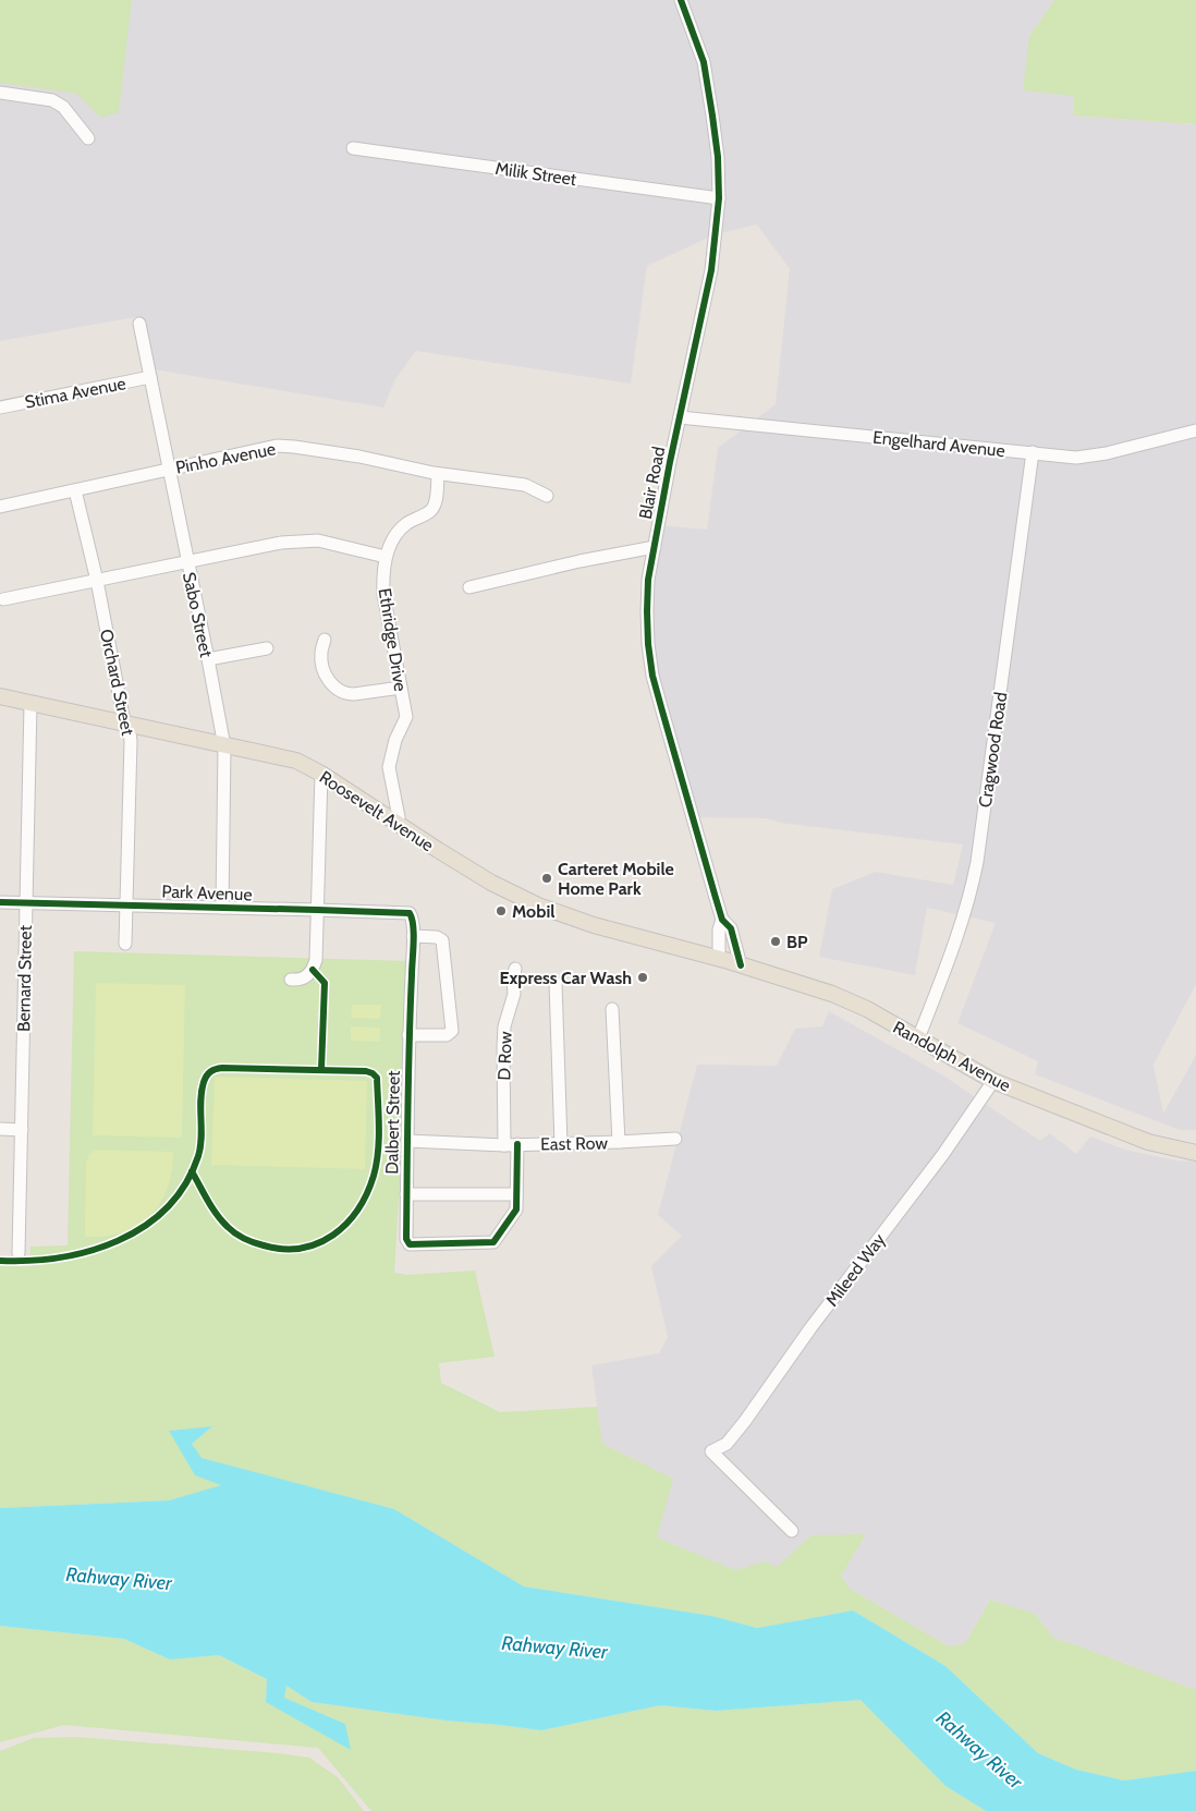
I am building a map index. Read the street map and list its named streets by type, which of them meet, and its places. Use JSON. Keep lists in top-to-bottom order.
{
  "streets": {
    "main road": ["Roosevelt Avenue", "Randolph Avenue"],
    "street": [
      "Milik Street",
      "Stima Avenue",
      "Engelhard Avenue",
      "Pinho Avenue",
      "Blair Road",
      "Sabo Street",
      "Ethridge Drive",
      "Orchard Street",
      "Cragwood Road",
      "Park Avenue",
      "Bernard Street",
      "D Row",
      "Dalbert Street",
      "East Row",
      "Mileed Way"
    ]
  },
  "crossings": [
    ["Milik Street", "Blair Road"],
    ["Stima Avenue", "Sabo Street"],
    ["Engelhard Avenue", "Blair Road"],
    ["Engelhard Avenue", "Cragwood Road"],
    ["Pinho Avenue", "Sabo Street"],
    ["Pinho Avenue", "Ethridge Drive"],
    ["Pinho Avenue", "Orchard Street"],
    ["Blair Road", "Roosevelt Avenue"],
    ["Blair Road", "Randolph Avenue"],
    ["Sabo Street", "Roosevelt Avenue"],
    ["Sabo Street", "Park Avenue"],
    ["Ethridge Drive", "Roosevelt Avenue"],
    ["Orchard Street", "Roosevelt Avenue"],
    ["Orchard Street", "Park Avenue"],
    ["Cragwood Road", "Randolph Avenue"],
    ["Roosevelt Avenue", "Bernard Street"],
    ["Roosevelt Avenue", "Randolph Avenue"],
    ["Park Avenue", "Bernard Street"],
    ["Park Avenue", "Dalbert Street"],
    ["D Row", "East Row"],
    ["Randolph Avenue", "Mileed Way"],
    ["Dalbert Street", "East Row"]
  ],
  "water": ["Rahway River"],
  "places": [
    "Carteret Mobile Home Park",
    "Mobil",
    "BP",
    "Express Car Wash"
  ]
}
